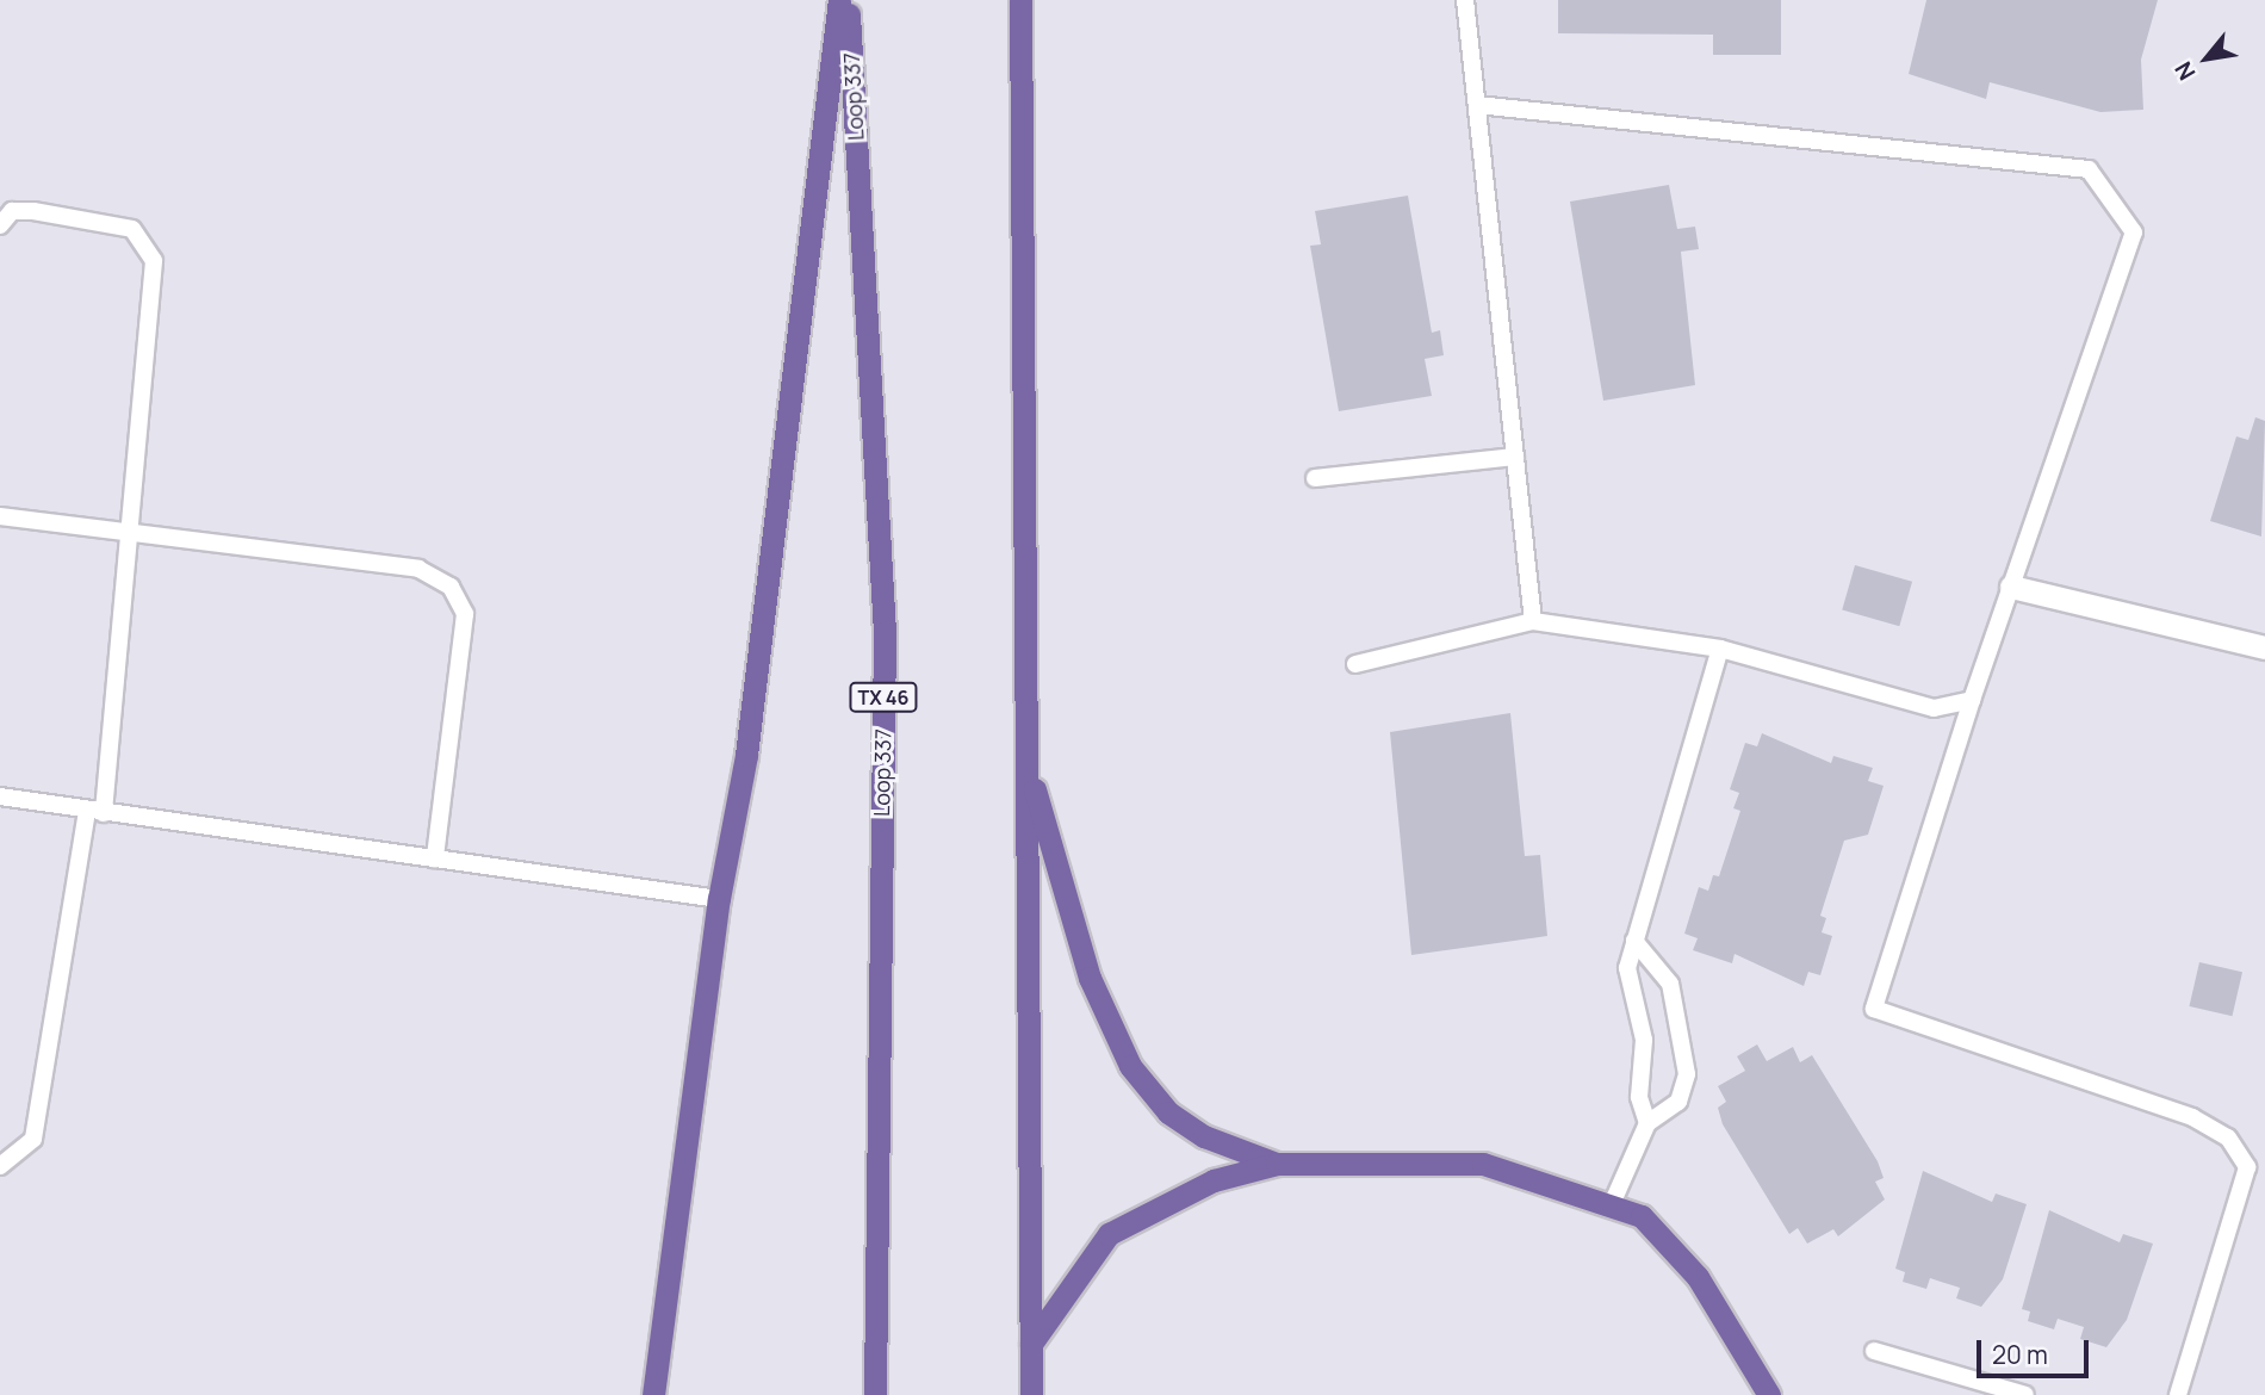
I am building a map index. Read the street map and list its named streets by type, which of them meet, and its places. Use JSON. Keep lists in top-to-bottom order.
{
  "streets": {
    "main road": ["Loop 337", "TX 46"]
  },
  "scale_bar": "20 m",
  "north": "bottom left"
}
